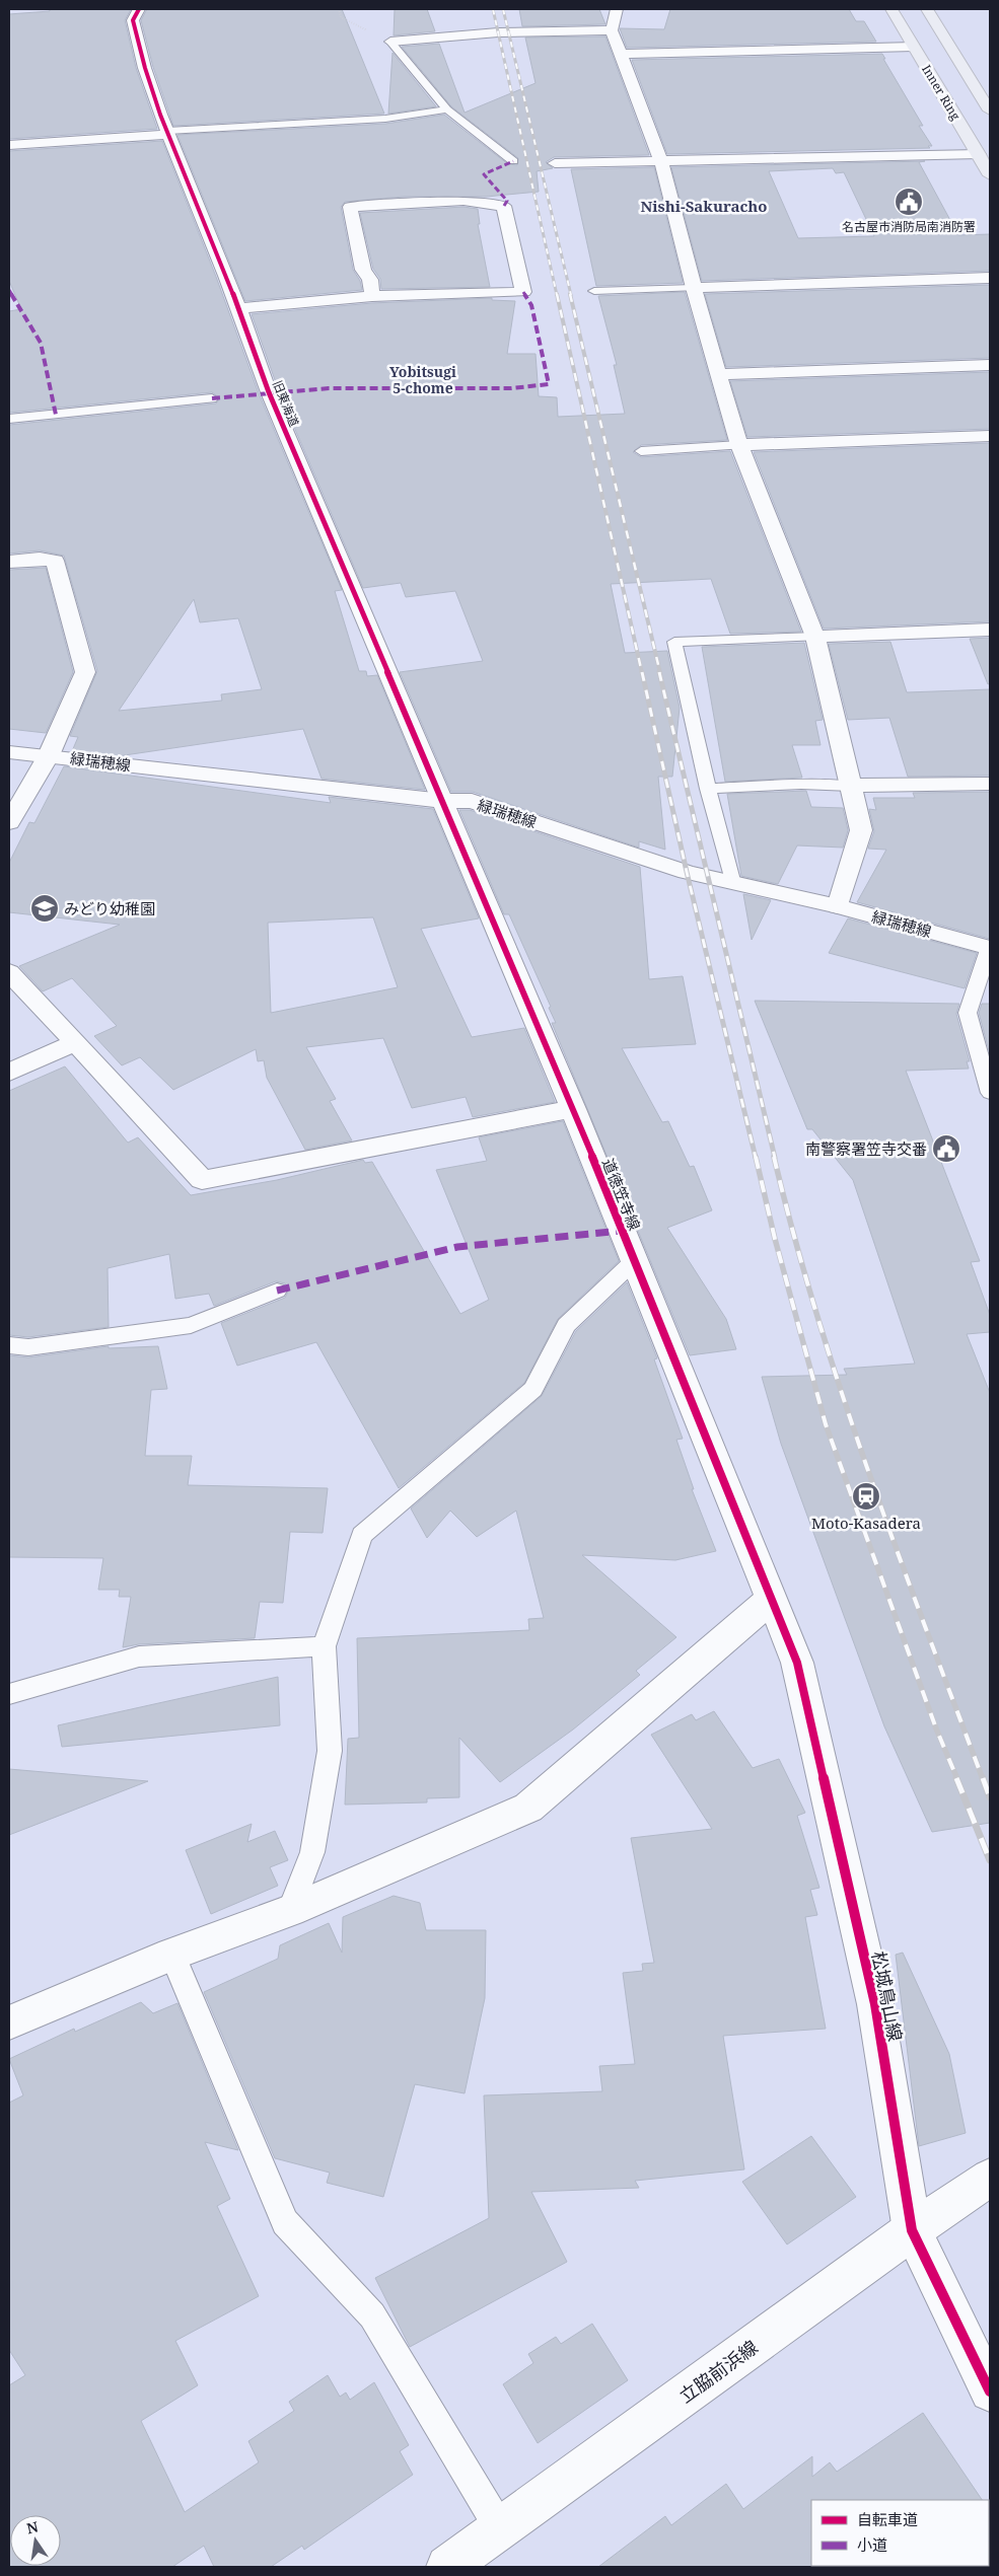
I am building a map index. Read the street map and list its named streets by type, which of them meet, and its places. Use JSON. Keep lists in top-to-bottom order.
{
  "streets": {
    "main road": ["Inner Ring"],
    "street": [
      "旧東海道",
      "緑瑞穂線",
      "道徳笠寺線",
      "松城鳥山線",
      "立脇前浜線"
    ]
  },
  "crossings": [
    ["旧東海道", "緑瑞穂線"],
    ["旧東海道", "道徳笠寺線"],
    ["緑瑞穂線", "道徳笠寺線"],
    ["道徳笠寺線", "松城鳥山線"],
    ["松城鳥山線", "立脇前浜線"]
  ],
  "districts": ["Nishi-Sakuracho", "Yobitsugi 5-chome"],
  "places": {
    "public building": ["名古屋市消防局南消防署", "南警察署笠寺交番"],
    "school or university": ["みどり幼稚園"],
    "station": ["Moto-Kasadera"]
  },
  "legend": ["自転車道", "小道"],
  "north": "top"
}
